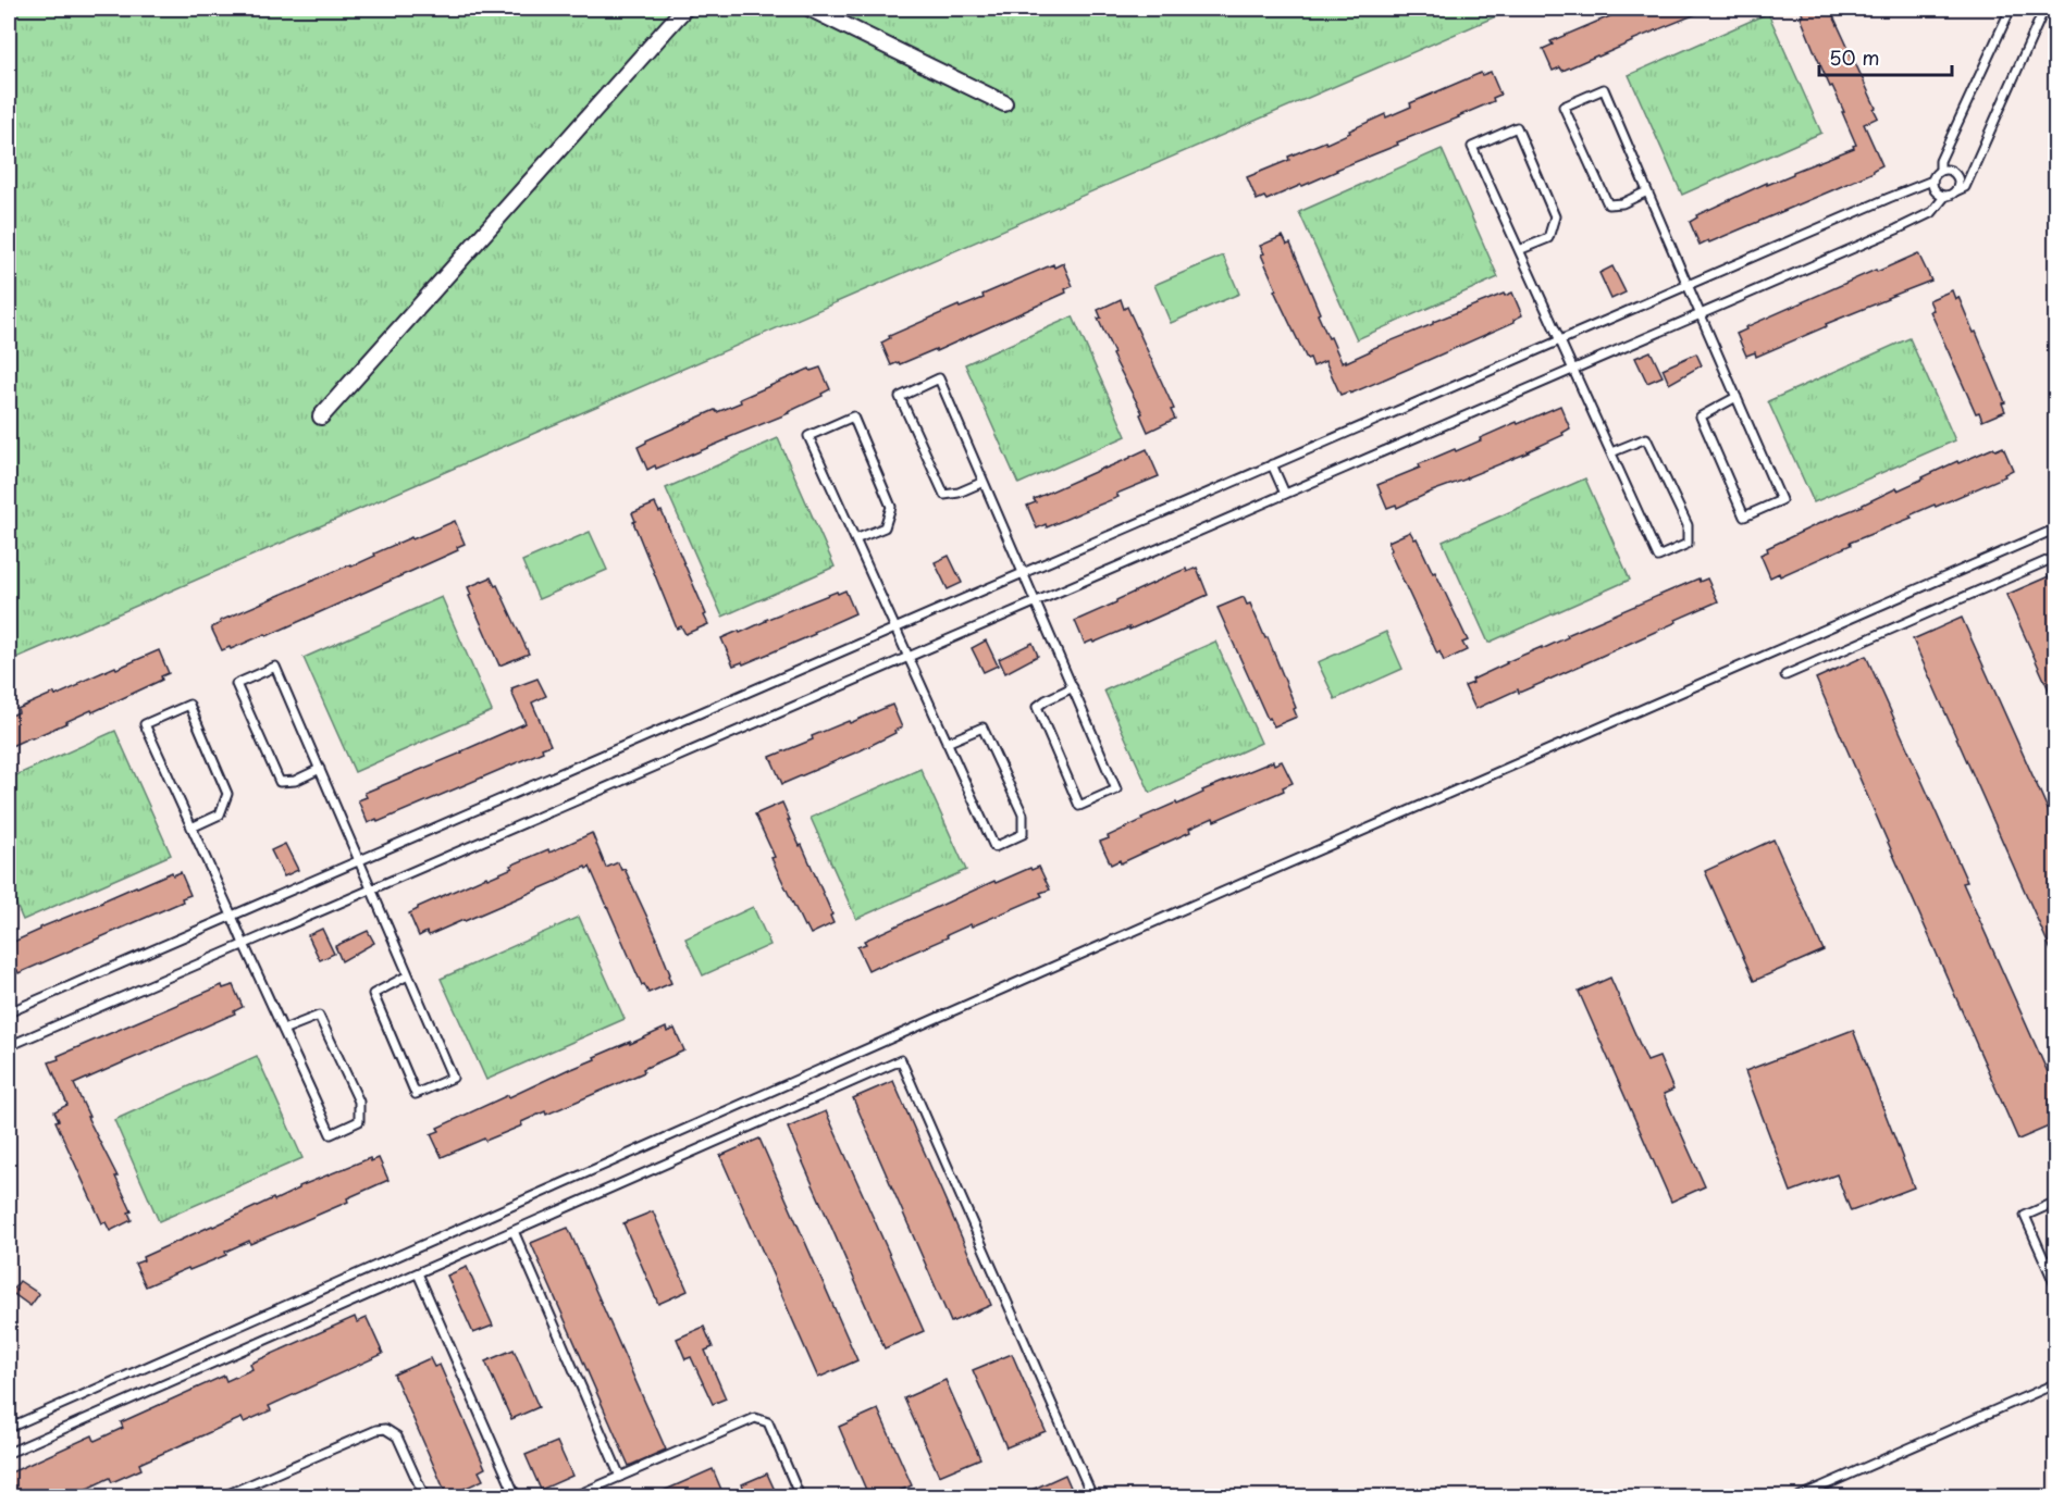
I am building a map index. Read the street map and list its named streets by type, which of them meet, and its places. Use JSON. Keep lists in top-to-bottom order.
{
  "scale_bar": "50 m"
}
